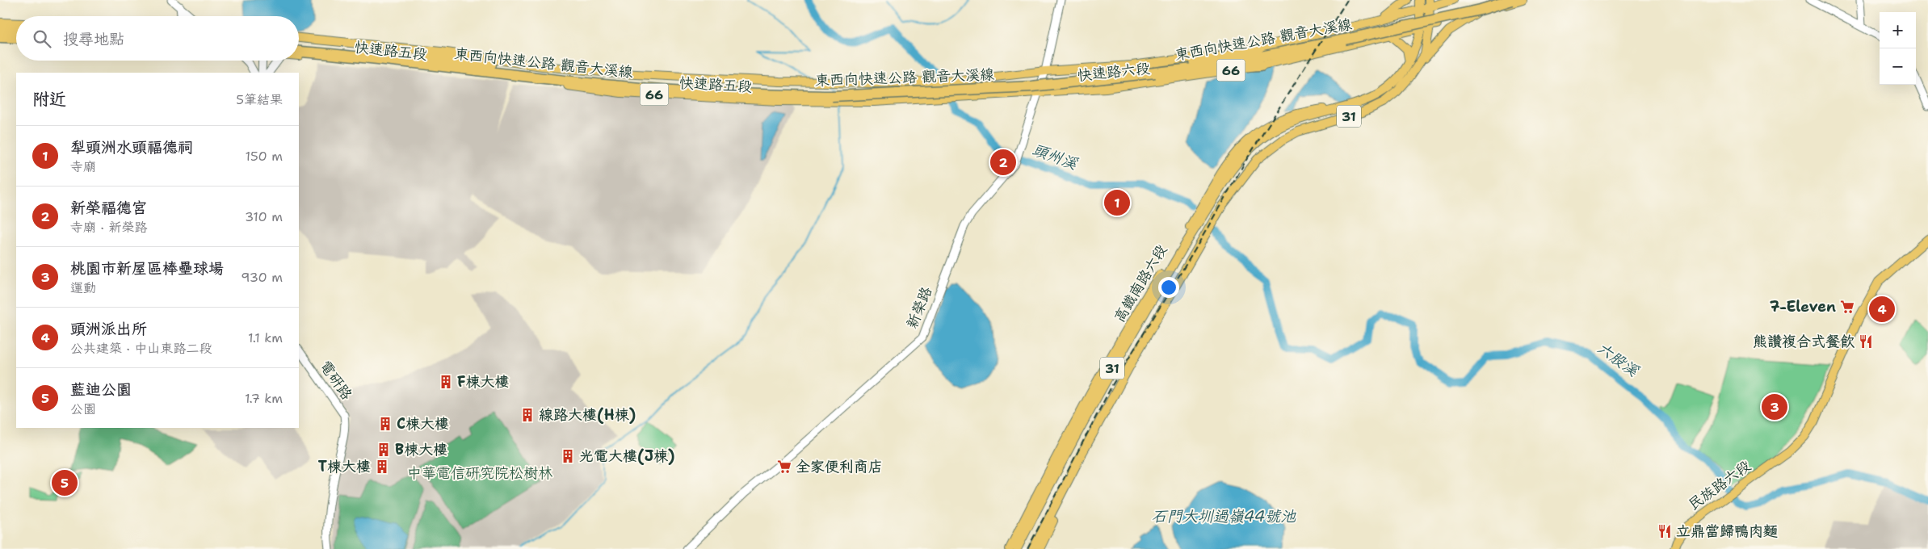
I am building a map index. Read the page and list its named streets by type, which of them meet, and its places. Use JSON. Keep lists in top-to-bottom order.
{
  "streets": {
    "highway": ["東西向快速公路 觀音大溪線", "66"],
    "main road": [
      "快速路五段",
      "快速路六段",
      "31",
      "高鐵南路六段",
      "民族路六段"
    ],
    "street": ["新榮路", "電研路"]
  },
  "crossings": [
    ["快速路五段", "快速路六段"],
    ["快速路五段", "新榮路"],
    ["快速路六段", "31"],
    ["快速路六段", "高鐵南路六段"],
    ["快速路六段", "新榮路"]
  ],
  "water": ["頭州溪", "六股溪", "石門大圳過嶺44號池"],
  "parks": ["中華電信研究院松樹林"],
  "places": {
    "supermarket": ["7-Eleven", "全家便利商店"],
    "restaurant": ["熊讚複合式餐飲", "立鼎當歸鴨肉麵"],
    "building": [
      "F棟大樓",
      "線路大樓(H棟)",
      "C棟大樓",
      "B棟大樓",
      "光電大樓(J棟)",
      "T棟大樓"
    ]
  },
  "page": {
    "map_buttons": ["+", "−"],
    "search": "搜尋地點",
    "heading": ["附近", "5筆結果"],
    "list": [
      {
        "mark": "1",
        "name": "犁頭洲水頭福德祠",
        "note": "寺廟",
        "value": "150 m"
      },
      {
        "mark": "2",
        "name": "新榮福德宮",
        "note": "寺廟 · 新榮路",
        "value": "310 m"
      },
      {
        "mark": "3",
        "name": "桃園市新屋區棒壘球場",
        "note": "運動",
        "value": "930 m"
      },
      {
        "mark": "4",
        "name": "頭洲派出所",
        "note": "公共建築 · 中山東路二段",
        "value": "1.1 km"
      },
      {
        "mark": "5",
        "name": "藍迪公園",
        "note": "公園",
        "value": "1.7 km"
      }
    ],
    "pins": [
      "2",
      "1",
      "4",
      "3",
      "5"
    ]
  }
}
